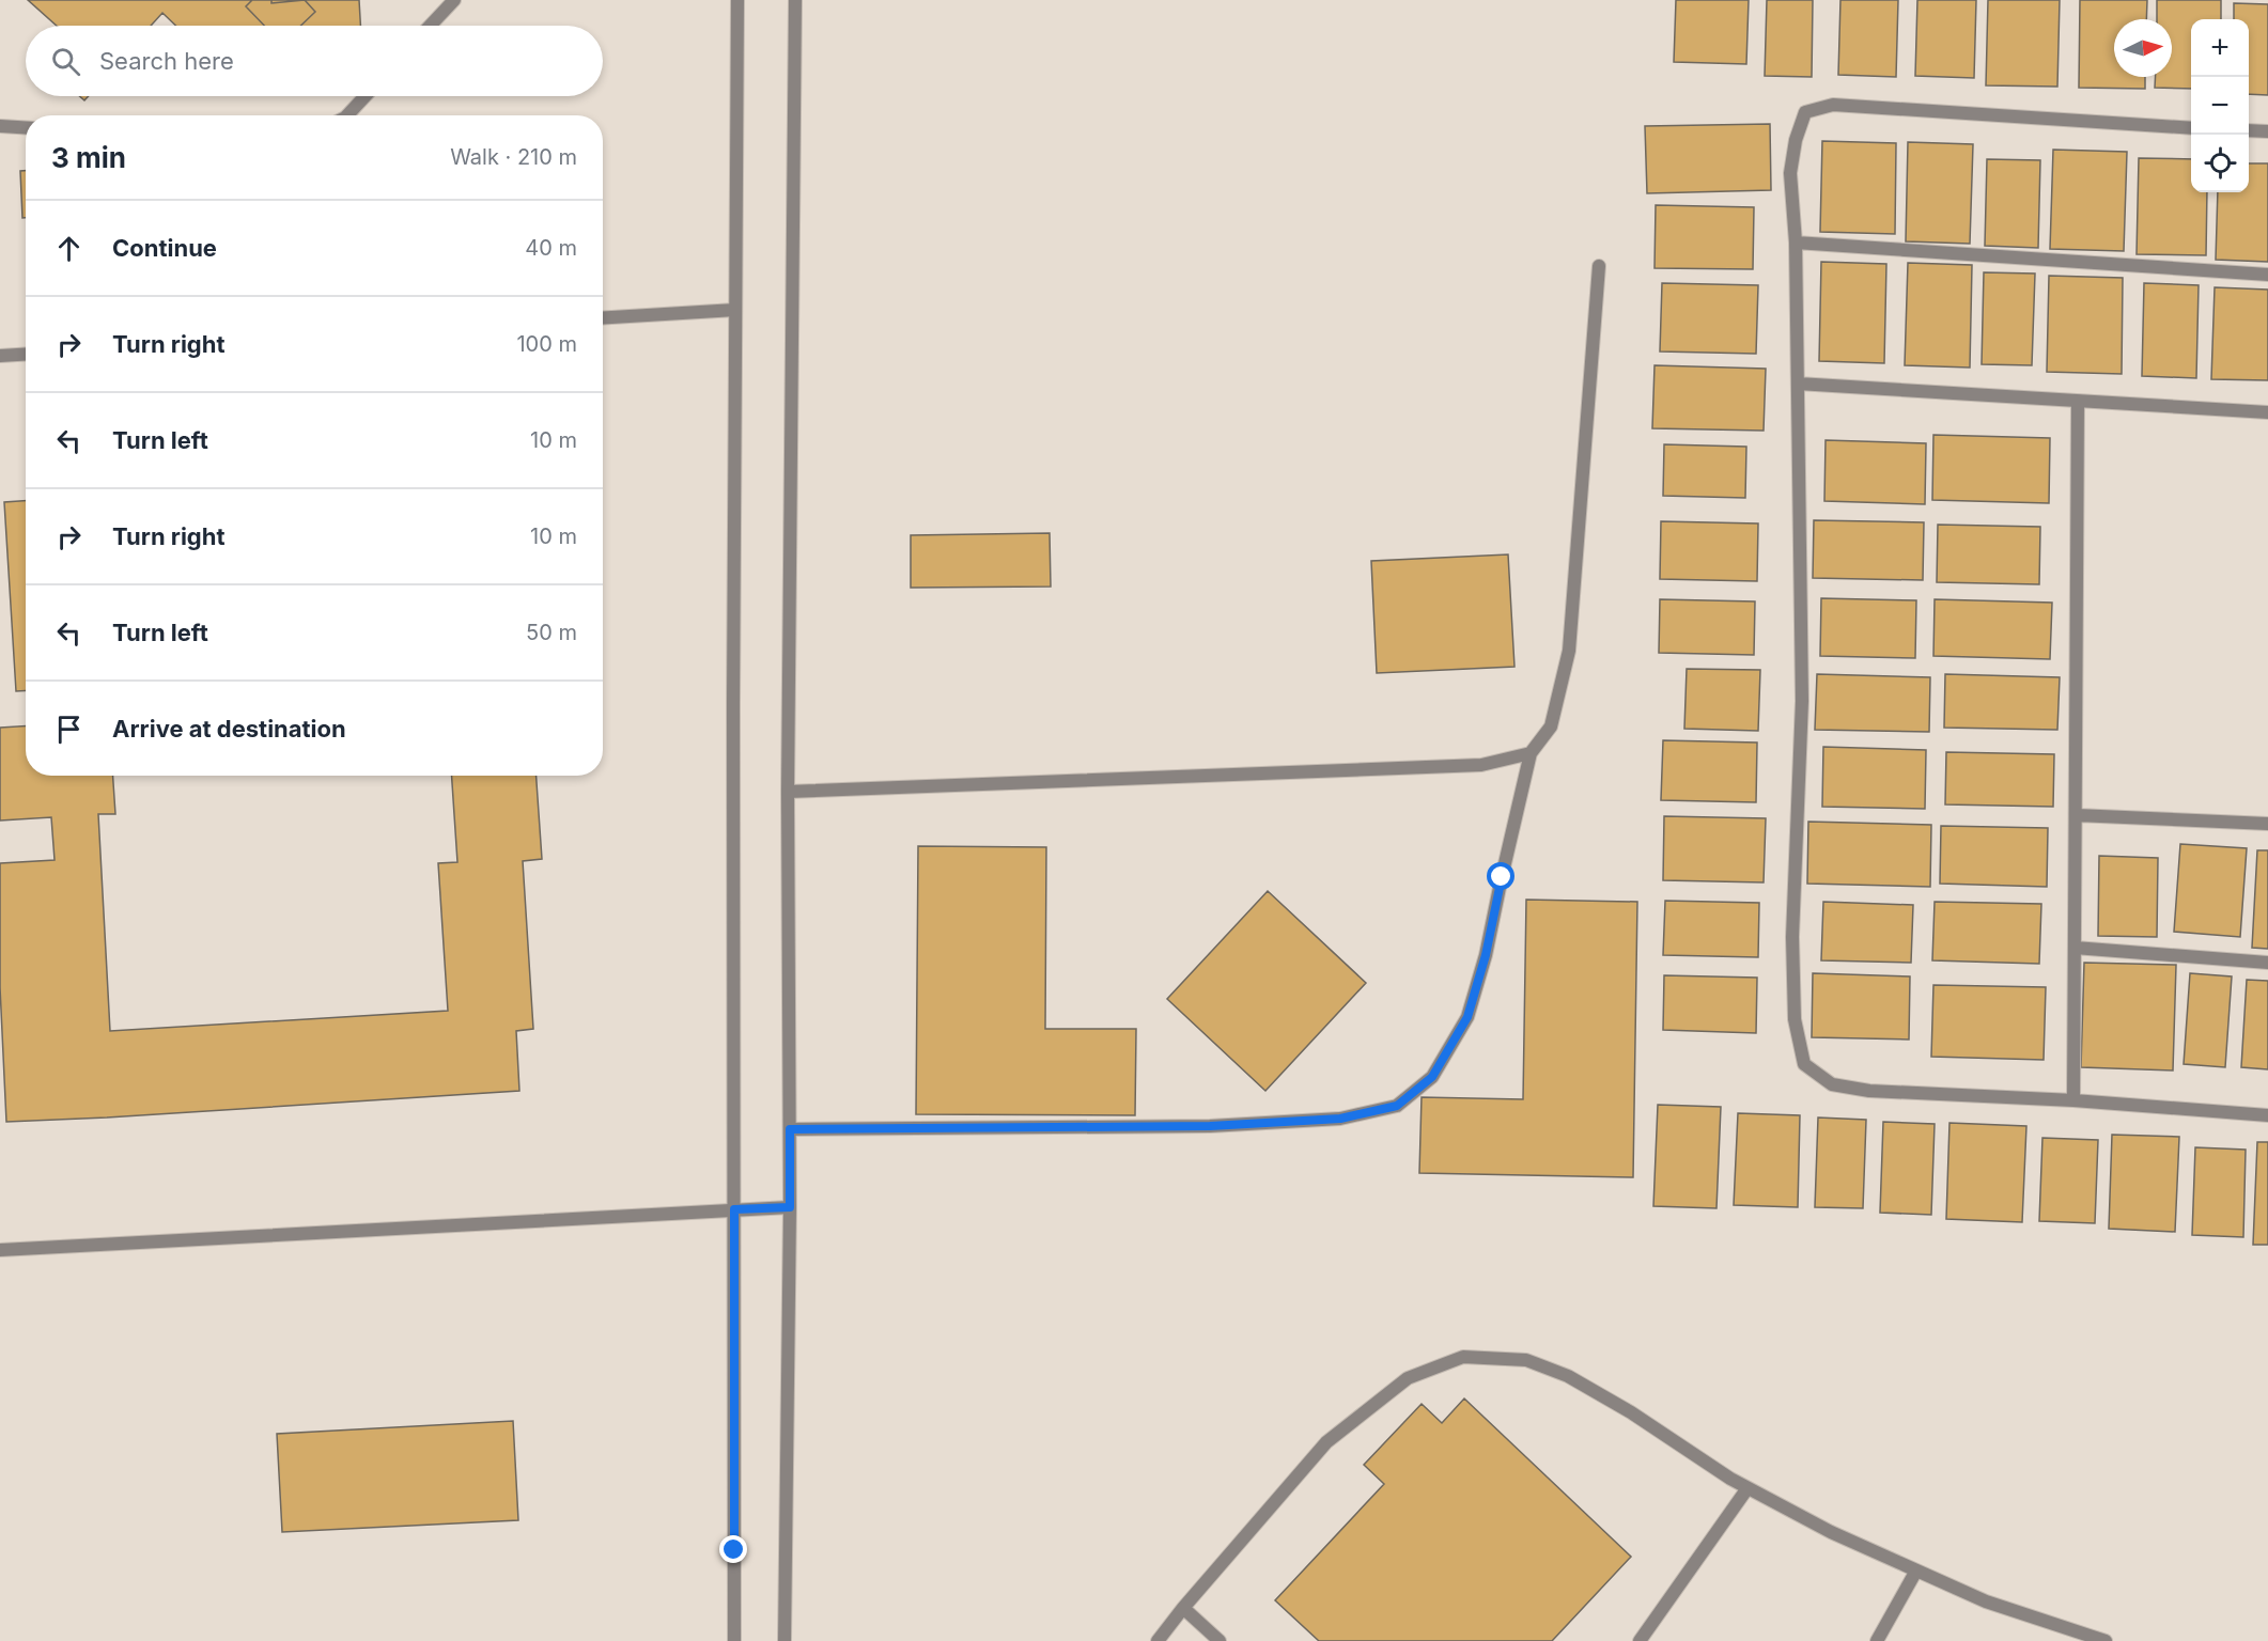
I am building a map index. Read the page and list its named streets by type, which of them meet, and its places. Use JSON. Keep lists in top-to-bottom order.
{
  "north": "right",
  "page": {
    "map_buttons": ["+", "−"],
    "search": "Search here",
    "heading": ["3 min", "Walk · 210 m"],
    "list": [
      ["Continue", "40 m"],
      ["Turn right", "100 m"],
      ["Turn left", "10 m"],
      ["Turn right", "10 m"],
      ["Turn left", "50 m"],
      "Arrive at destination"
    ]
  }
}
